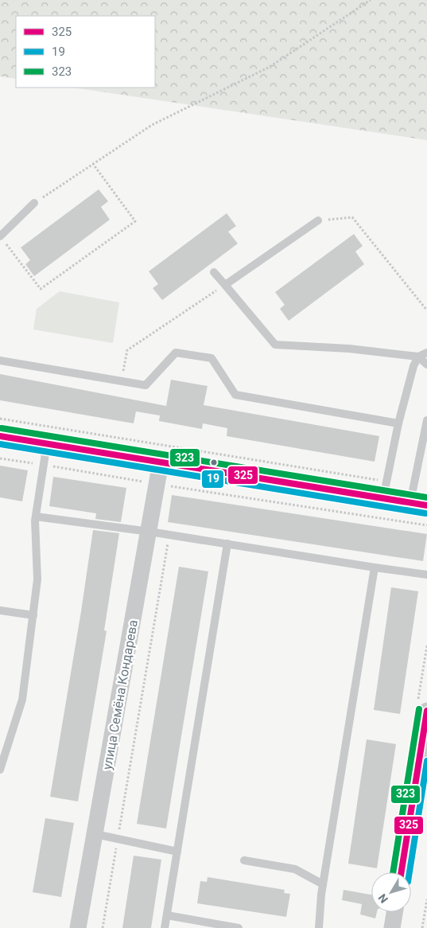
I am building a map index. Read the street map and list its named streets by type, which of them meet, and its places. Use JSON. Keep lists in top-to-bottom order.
{
  "streets": {
    "street": ["улица Семёна Кондарева"]
  },
  "lines": ["transit line 323", "transit line 325", "transit line 19"],
  "legend": ["325", "19", "323"],
  "north": "bottom left"
}
